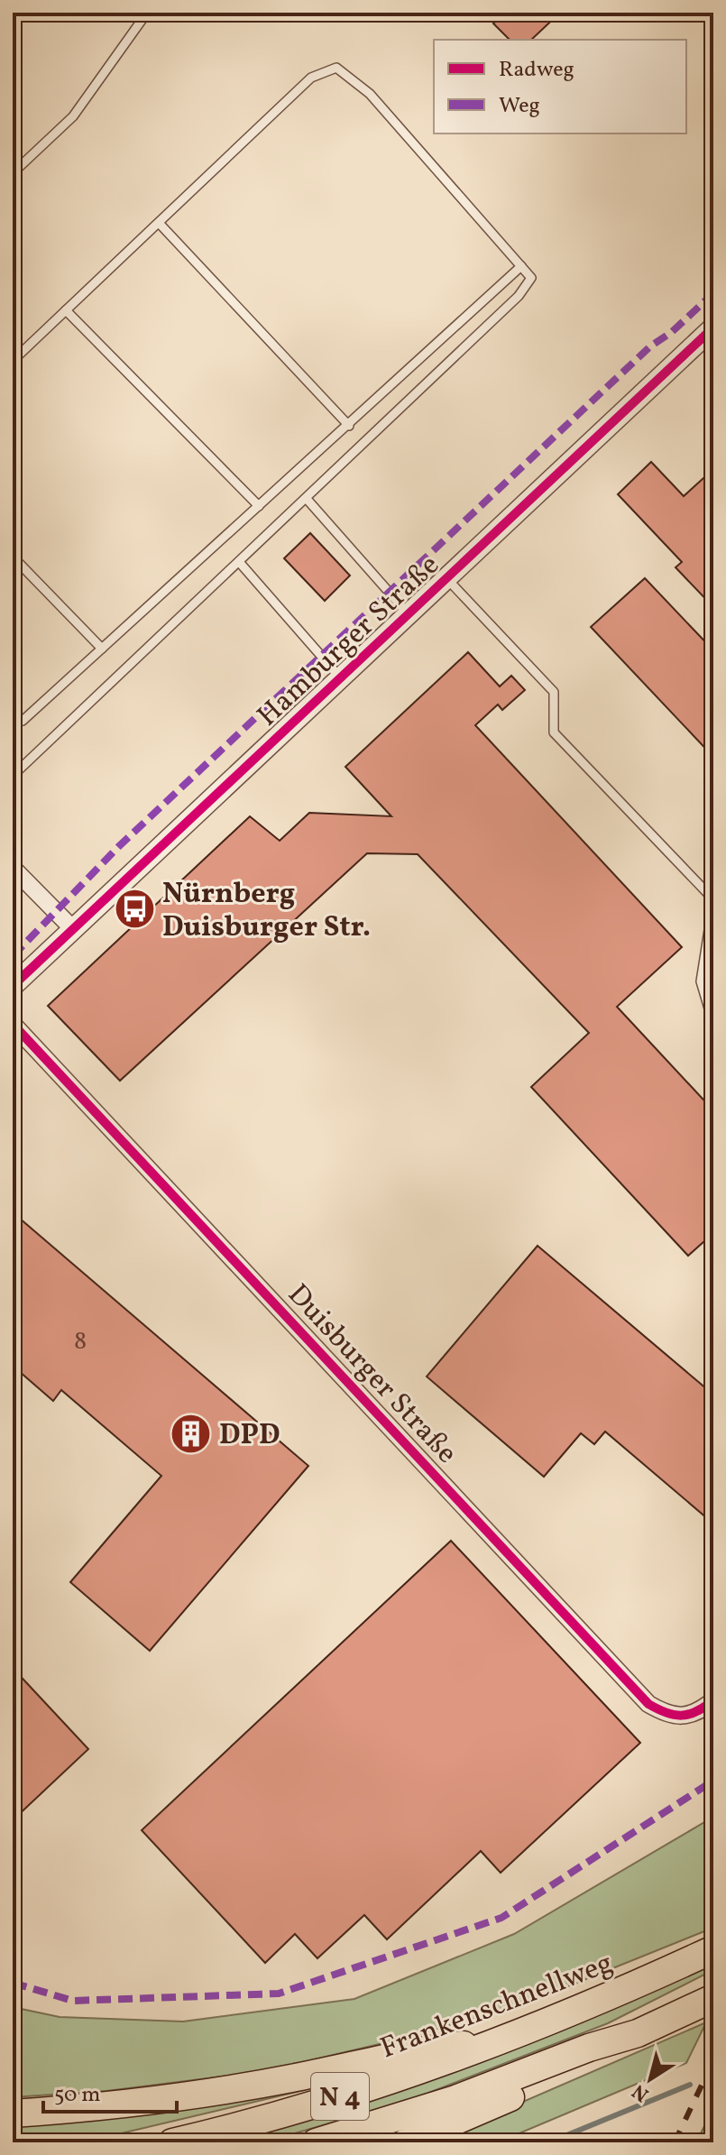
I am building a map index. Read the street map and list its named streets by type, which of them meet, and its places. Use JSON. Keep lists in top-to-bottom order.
{
  "streets": {
    "highway": ["Frankenschnellweg", "N 4"],
    "street": ["Hamburger Straße", "Duisburger Straße"]
  },
  "places": {
    "bus stop": ["Nürnberg Duisburger Str."],
    "building": ["DPD"]
  },
  "house_numbers": ["8"],
  "legend": ["Radweg", "Weg"],
  "scale_bar": "50 m",
  "north": "bottom left"
}
